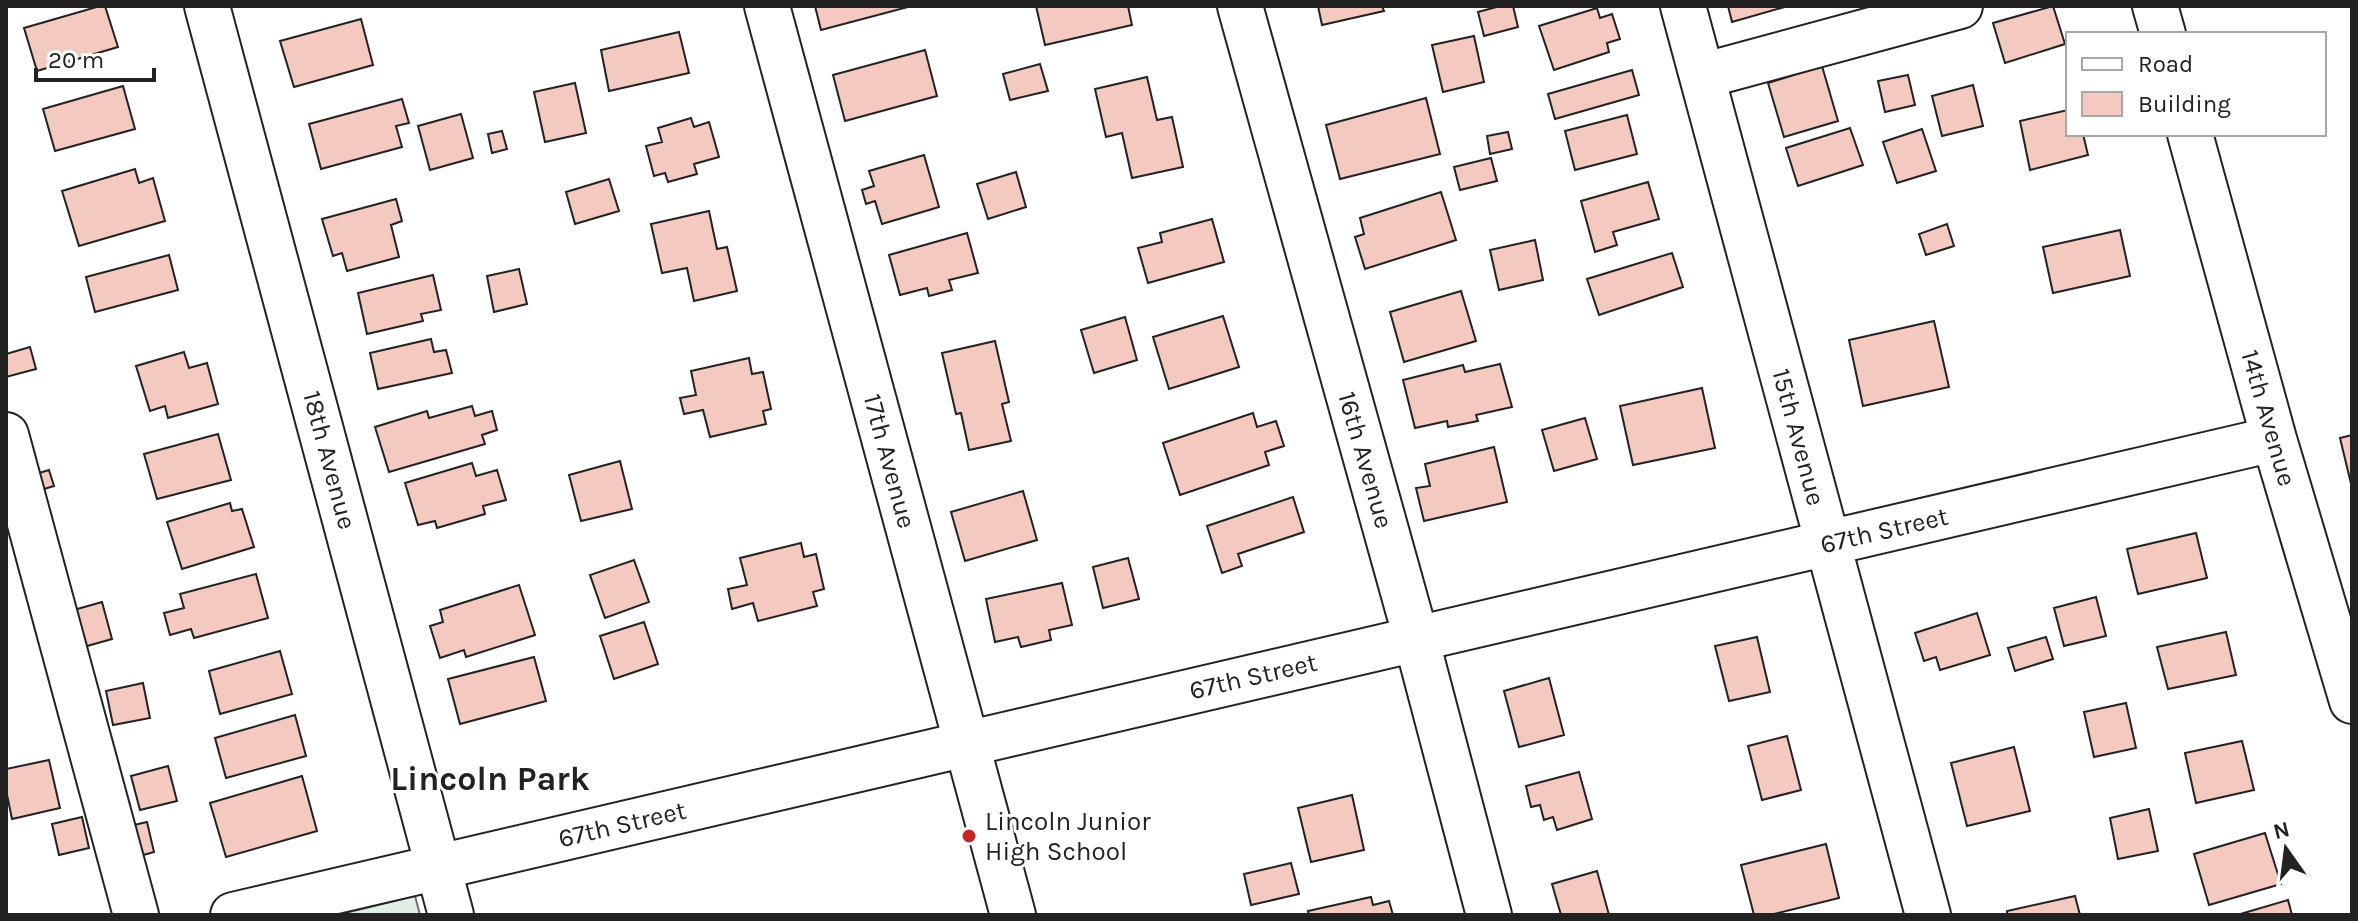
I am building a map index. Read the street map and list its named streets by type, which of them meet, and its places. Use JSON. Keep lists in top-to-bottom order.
{
  "streets": {
    "street": [
      "14th Avenue",
      "15th Avenue",
      "18th Avenue",
      "16th Avenue",
      "17th Avenue",
      "67th Street"
    ]
  },
  "crossings": [
    ["14th Avenue", "67th Street"],
    ["15th Avenue", "67th Street"],
    ["18th Avenue", "67th Street"],
    ["16th Avenue", "67th Street"],
    ["17th Avenue", "67th Street"]
  ],
  "districts": ["Lincoln Park"],
  "places": ["Lincoln Junior High School"],
  "legend": ["Road", "Building"],
  "scale_bar": "20 m",
  "north": "top"
}
